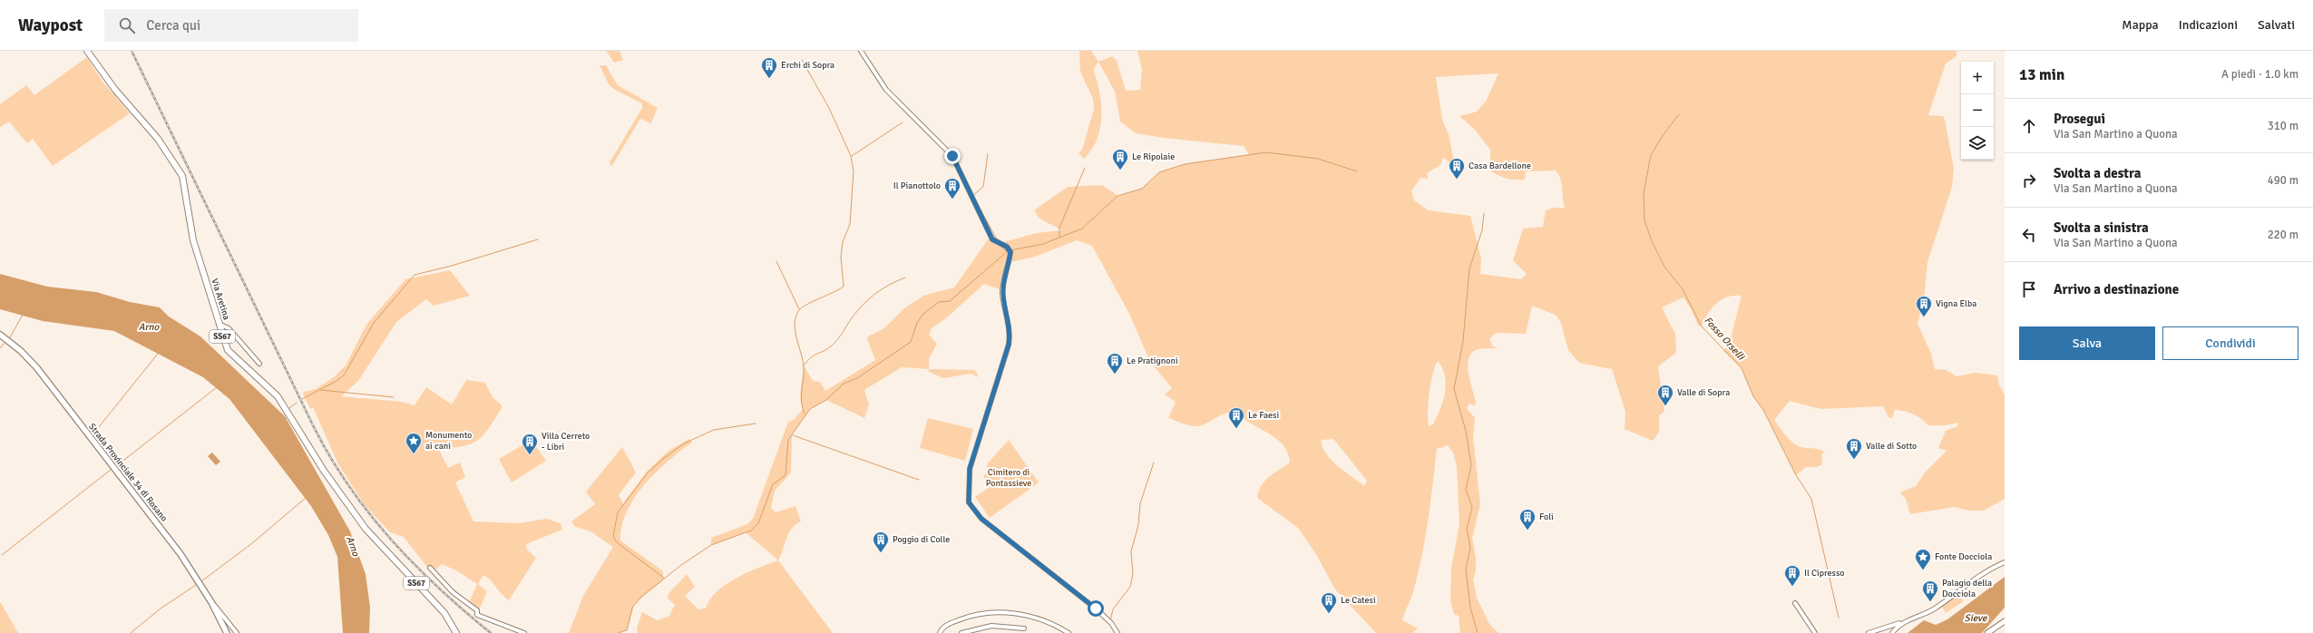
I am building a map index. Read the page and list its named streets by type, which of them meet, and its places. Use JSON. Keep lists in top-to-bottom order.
{
  "streets": {
    "main road": ["Via Aretina", "SS67", "Strada Provinciale 34 di Rosano"]
  },
  "water": ["Arno", "Fosso Orselli", "Sieve"],
  "parks": ["Cimitero di Pontassieve"],
  "places": {
    "building": [
      "Erchi di Sopra",
      "Le Ripolaie",
      "Casa Bardellone",
      "Il Pianottolo",
      "Vigna Elba",
      "Le Pratignoni",
      "Valle di Sopra",
      "Le Faesi",
      "Villa Cerreto - Libri",
      "Valle di Sotto",
      "Foli",
      "Poggio di Colle",
      "Il Cipresso",
      "Palagio della Docciola",
      "Le Catesi"
    ],
    "place": ["Monumento ai cani", "Fonte Docciola"]
  },
  "page": {
    "header": "Waypost",
    "search": "Cerca qui",
    "nav": ["Mappa", "Indicazioni", "Salvati"],
    "heading": ["13 min", "A piedi · 1.0 km"],
    "map_buttons": ["+", "−"],
    "list": [
      ["Prosegui", "Via San Martino a Quona", "310 m"],
      ["Svolta a destra", "Via San Martino a Quona", "490 m"],
      ["Svolta a sinistra", "Via San Martino a Quona", "220 m"],
      "Arrivo a destinazione"
    ],
    "buttons": ["Salva", "Condividi"]
  }
}
